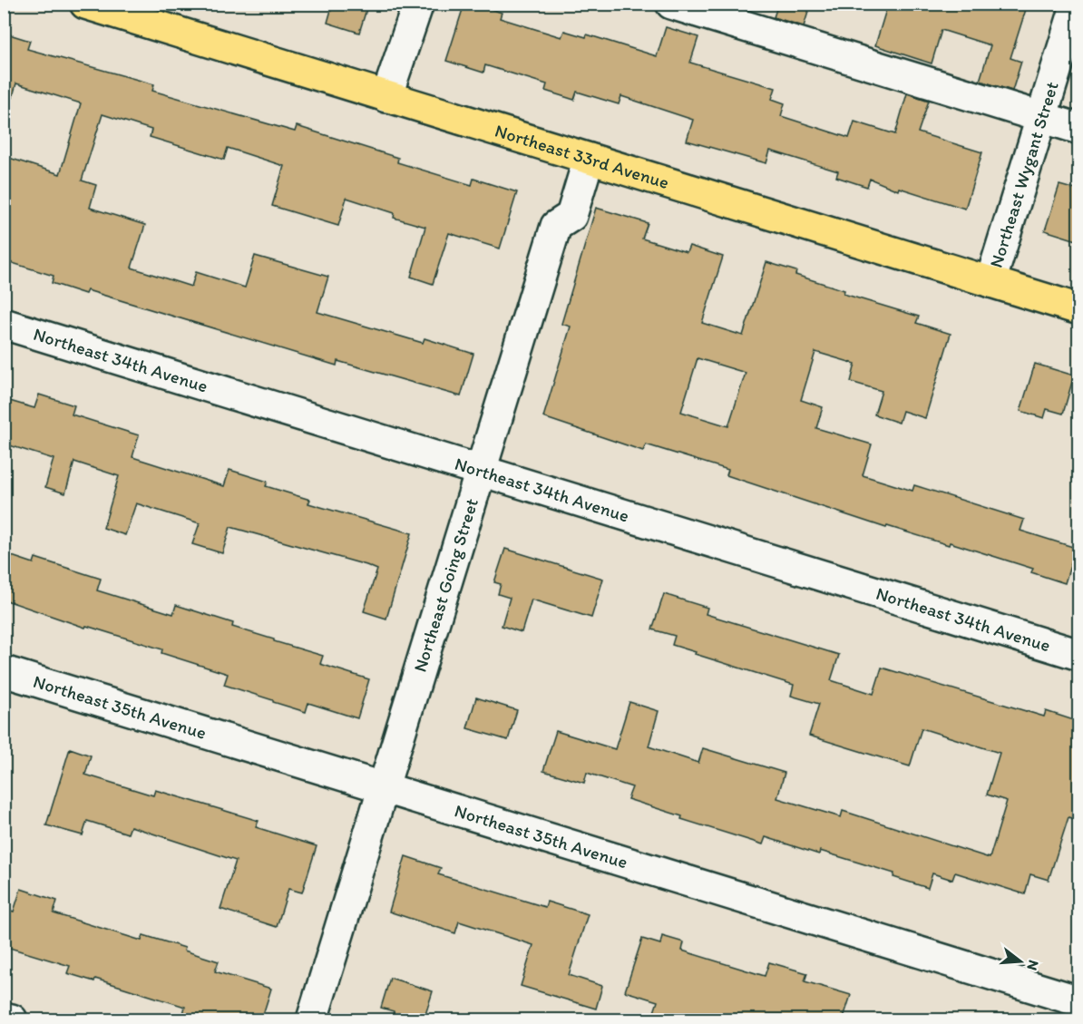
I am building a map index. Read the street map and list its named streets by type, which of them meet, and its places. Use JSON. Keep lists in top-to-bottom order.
{
  "streets": {
    "main road": ["Northeast 33rd Avenue"],
    "street": [
      "Northeast Wygant Street",
      "Northeast 34th Avenue",
      "Northeast Going Street",
      "Northeast 35th Avenue"
    ]
  },
  "crossings": [
    ["Northeast 33rd Avenue", "Northeast Wygant Street"],
    ["Northeast 33rd Avenue", "Northeast Going Street"],
    ["Northeast 34th Avenue", "Northeast Going Street"],
    ["Northeast Going Street", "Northeast 35th Avenue"]
  ],
  "north": "right"
}
